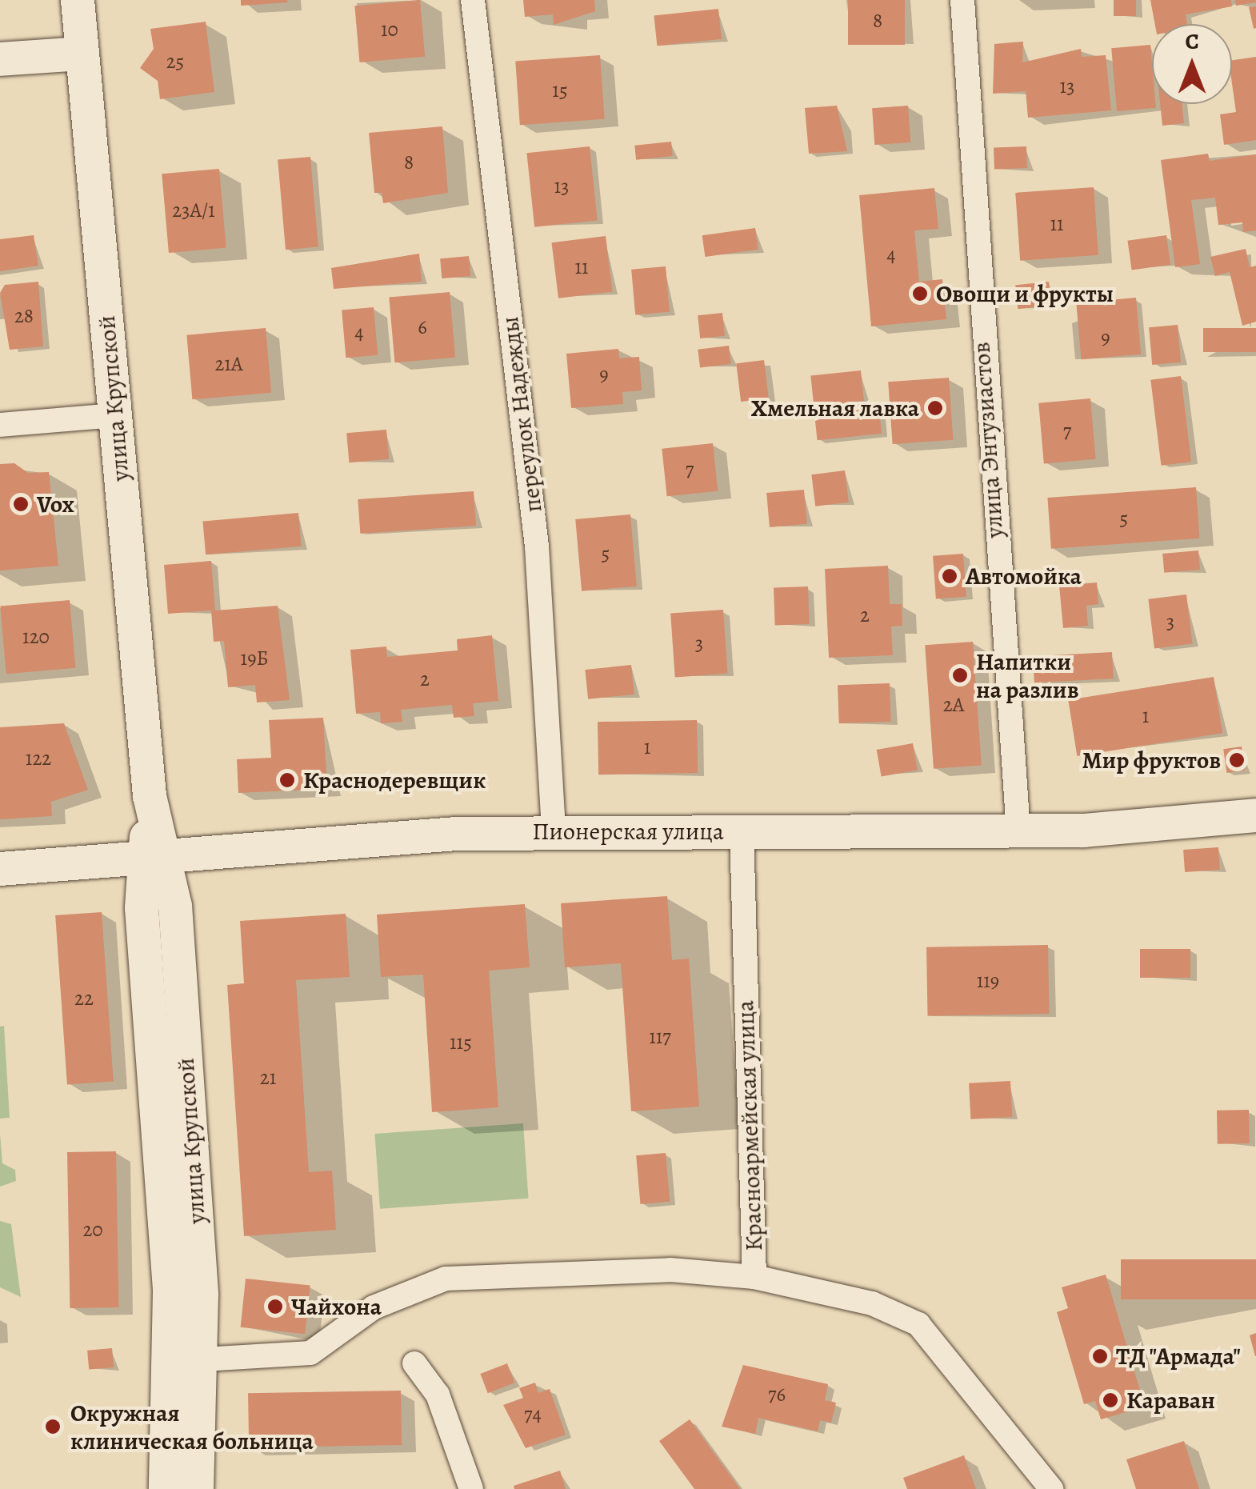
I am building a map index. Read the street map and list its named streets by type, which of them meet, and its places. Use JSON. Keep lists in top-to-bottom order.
{
  "streets": {
    "main road": ["улица Крупской", "Пионерская улица"],
    "street": ["переулок Надежды", "улица Энтузиастов", "Красноармейская улица"]
  },
  "crossings": [
    ["улица Крупской", "Пионерская улица"],
    ["переулок Надежды", "Пионерская улица"],
    ["улица Энтузиастов", "Пионерская улица"],
    ["Пионерская улица", "Красноармейская улица"]
  ],
  "places": [
    "Овощи и фрукты",
    "Хмельная лавка",
    "Vox",
    "Автомойка",
    "Напитки на разлив",
    "Мир фруктов",
    "Краснодеревщик",
    "Чайхона",
    "ТД \"Армада\"",
    "Караван",
    "Окружная клиническая больница"
  ],
  "house_numbers": [
    "8",
    "10",
    "25",
    "13",
    "15",
    "8",
    "13",
    "23А/1",
    "11",
    "4",
    "11",
    "28",
    "6",
    "4",
    "9",
    "21А",
    "9",
    "7",
    "7",
    "5",
    "5",
    "2",
    "3",
    "120",
    "3",
    "19Б",
    "2",
    "2А",
    "1",
    "1",
    "122",
    "119",
    "22",
    "117",
    "115",
    "21",
    "20",
    "76",
    "74"
  ],
  "north": "top"
}
